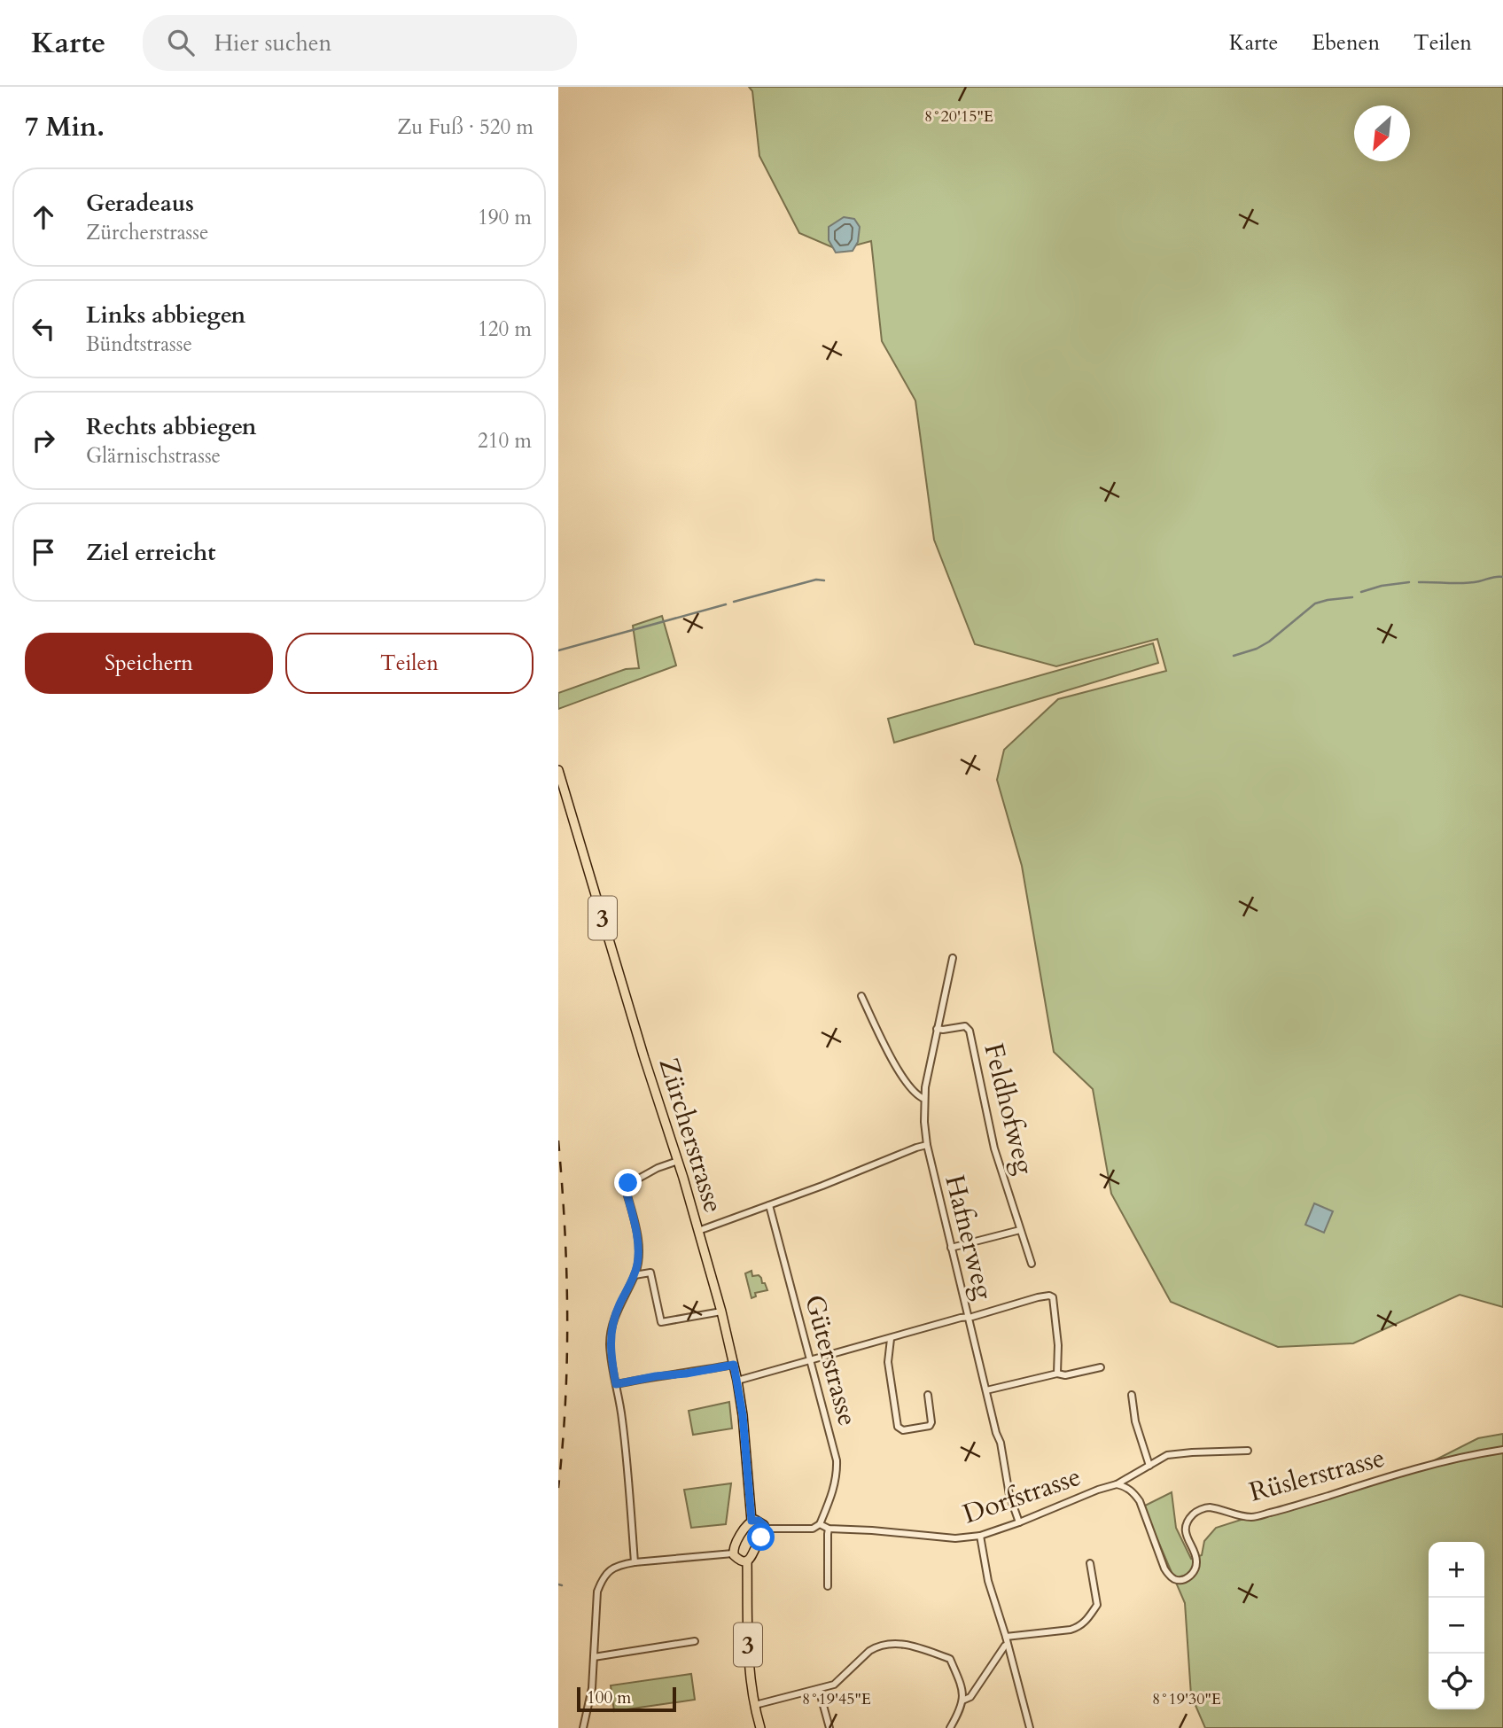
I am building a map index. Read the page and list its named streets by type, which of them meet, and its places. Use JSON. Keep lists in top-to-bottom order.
{
  "streets": {
    "main road": ["3", "Zürcherstrasse"],
    "street": [
      "Feldhofweg",
      "Hafnerweg",
      "Güterstrasse",
      "Rüslerstrasse",
      "Dorfstrasse"
    ]
  },
  "crossings": [
    ["Feldhofweg", "Hafnerweg"],
    ["Hafnerweg", "Dorfstrasse"],
    ["Güterstrasse", "Dorfstrasse"],
    ["Rüslerstrasse", "Dorfstrasse"]
  ],
  "scale_bar": "100 m",
  "north": "bottom left",
  "page": {
    "header": "Karte",
    "search": "Hier suchen",
    "nav": ["Karte", "Ebenen", "Teilen"],
    "heading": ["7 Min.", "Zu Fuß · 520 m"],
    "list": [
      ["Geradeaus", "Zürcherstrasse", "190 m"],
      ["Links abbiegen", "Bündtstrasse", "120 m"],
      ["Rechts abbiegen", "Glärnischstrasse", "210 m"],
      "Ziel erreicht"
    ],
    "buttons": ["Speichern", "Teilen"],
    "map_buttons": ["+", "−"],
    "scale": "100 m"
  },
  "coordinates": ["8°20'15\"E", "8°19'45\"E", "8°19'30\"E"]
}
